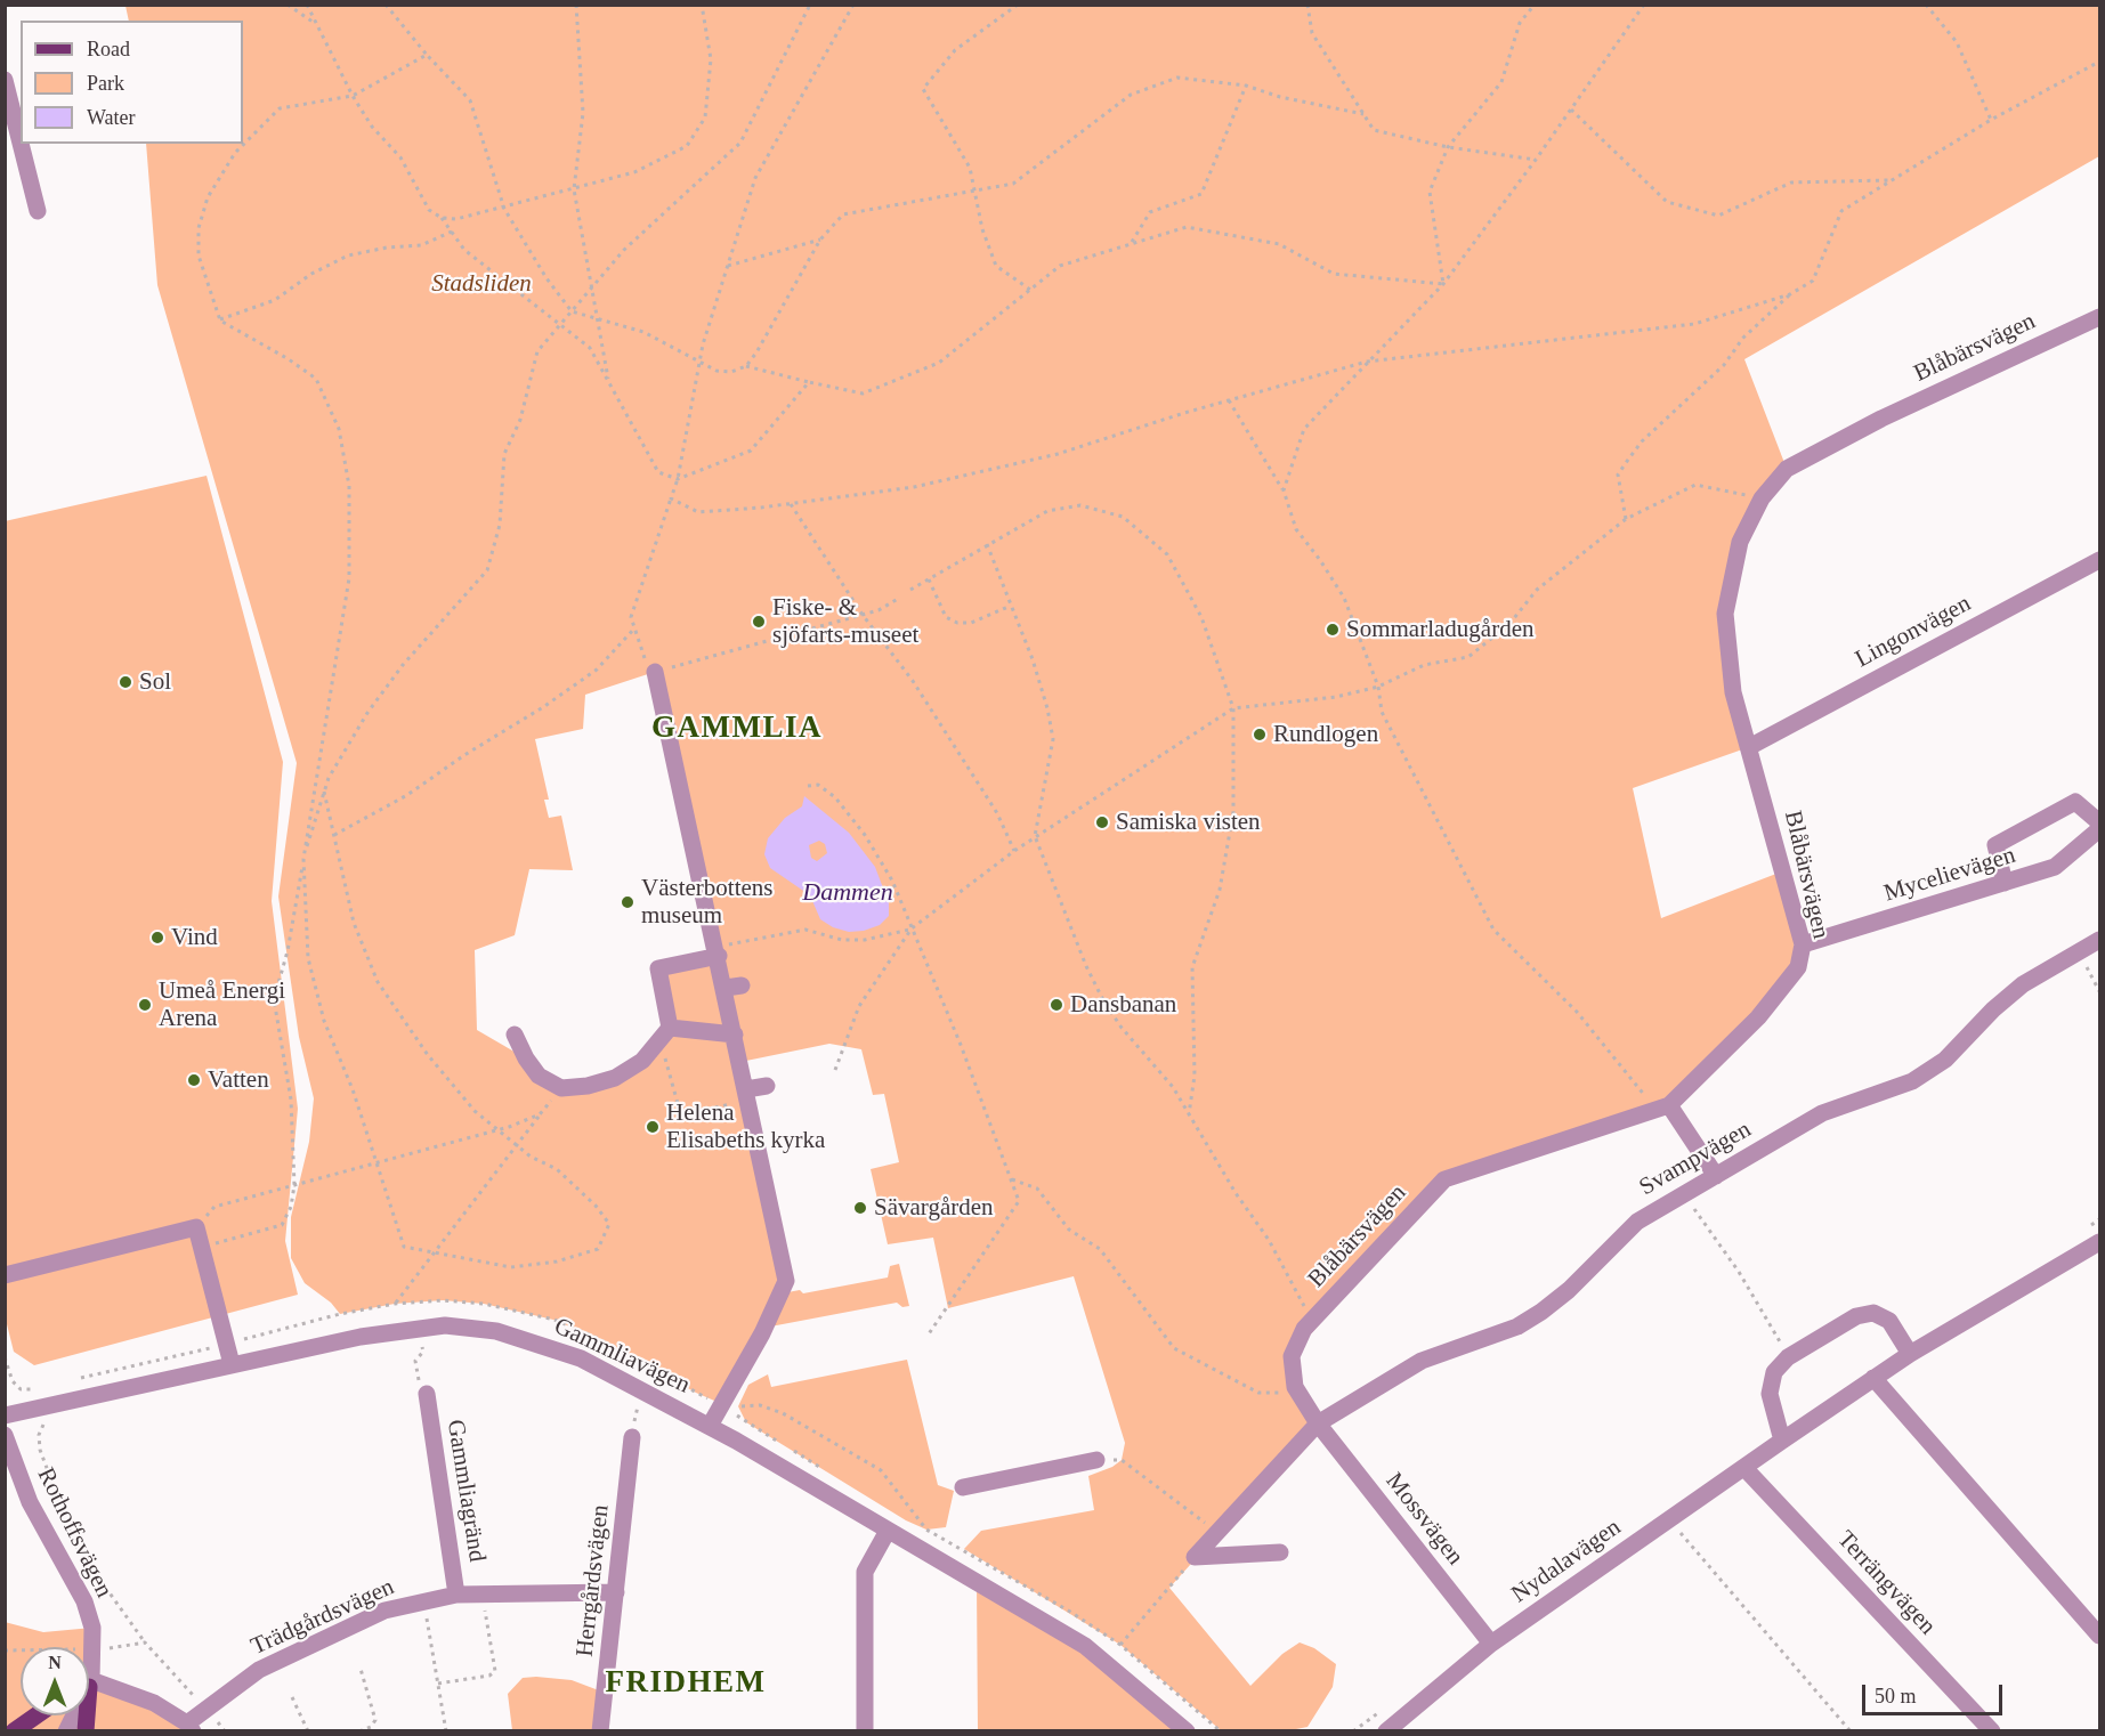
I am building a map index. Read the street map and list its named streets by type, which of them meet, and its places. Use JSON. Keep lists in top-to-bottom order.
{
  "streets": {
    "street": [
      "Blåbärsvägen",
      "Lingonvägen",
      "Mycelievägen",
      "Svampvägen",
      "Gammliavägen",
      "Gammliagränd",
      "Mossvägen",
      "Rothoffsvägen",
      "Nydalavägen",
      "Herrgårdsvägen",
      "Terrängvägen",
      "Trädgårdsvägen"
    ]
  },
  "crossings": [
    ["Blåbärsvägen", "Lingonvägen"],
    ["Blåbärsvägen", "Mycelievägen"],
    ["Blåbärsvägen", "Svampvägen"],
    ["Blåbärsvägen", "Mossvägen"],
    ["Svampvägen", "Mossvägen"],
    ["Gammliagränd", "Trädgårdsvägen"],
    ["Mossvägen", "Nydalavägen"],
    ["Nydalavägen", "Terrängvägen"],
    ["Herrgårdsvägen", "Trädgårdsvägen"]
  ],
  "districts": ["GAMMLIA", "FRIDHEM"],
  "water": ["Dammen"],
  "parks": ["Stadsliden"],
  "places": [
    "Fiske- & sjöfarts-museet",
    "Sommarladugården",
    "Sol",
    "Rundlogen",
    "Samiska visten",
    "Västerbottens museum",
    "Vind",
    "Umeå Energi Arena",
    "Dansbanan",
    "Vatten",
    "Helena Elisabeths kyrka",
    "Sävargården"
  ],
  "legend": ["Road", "Park", "Water"],
  "scale_bar": "50 m",
  "north": "top"
}
